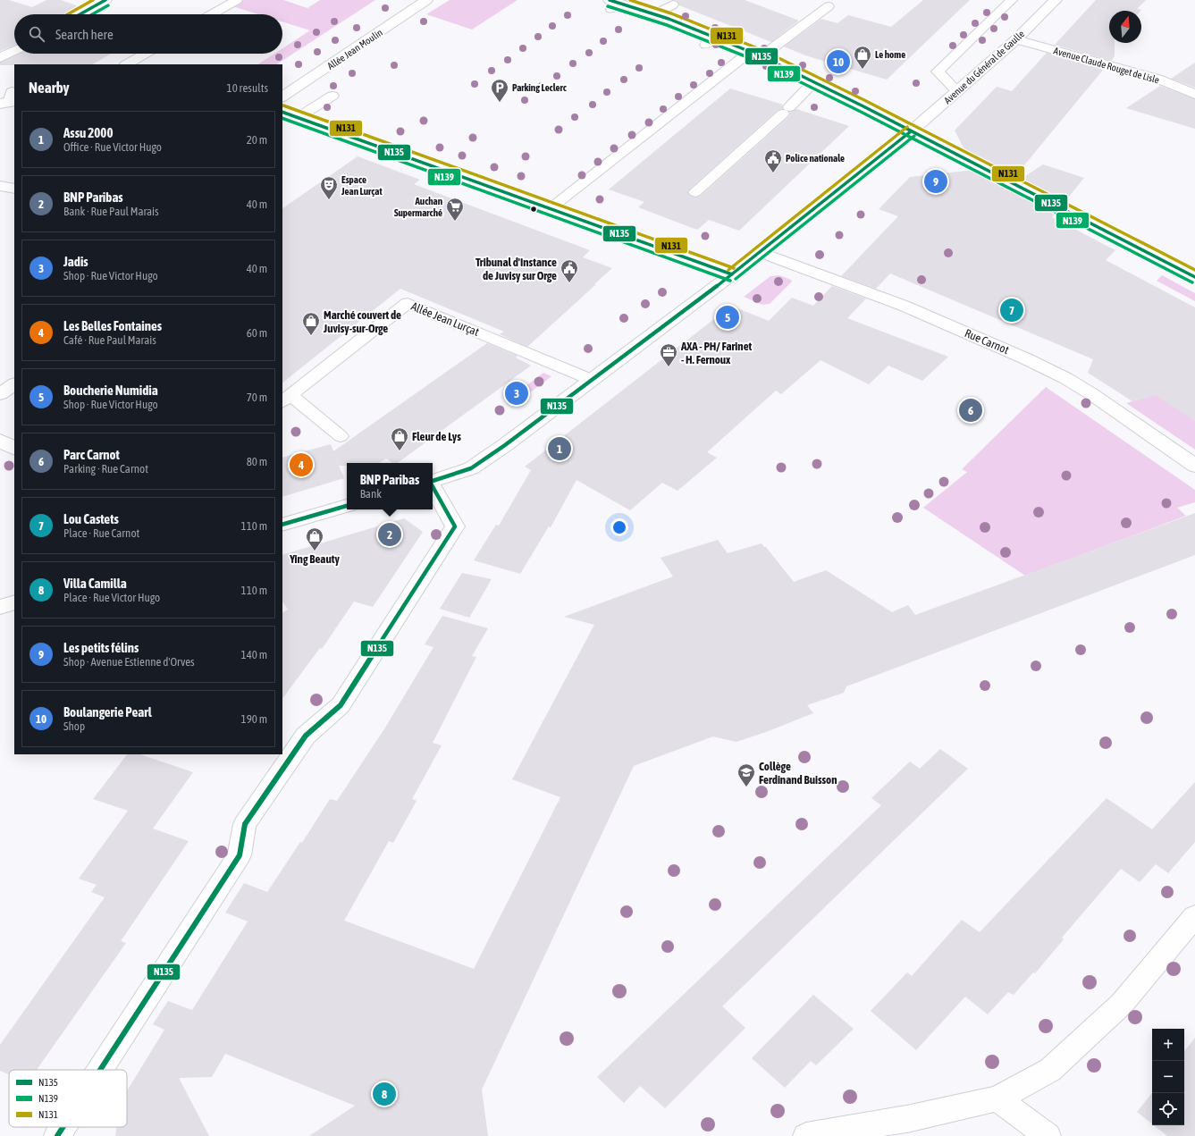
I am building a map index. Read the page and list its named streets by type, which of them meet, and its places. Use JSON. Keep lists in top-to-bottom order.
{
  "streets": {
    "street": [
      "Allée Jean Moulin",
      "Avenue Claude Rouget de Lisle",
      "Avenue du Général de Gaulle",
      "Rue Carnot"
    ],
    "lane": ["Allée Jean Lurçat"]
  },
  "crossings": [
    ["Avenue Claude Rouget de Lisle", "Avenue du Général de Gaulle"],
    ["Avenue du Général de Gaulle", "Allée Jean Lurçat"],
    ["Avenue du Général de Gaulle", "Rue Carnot"]
  ],
  "places": {
    "shop": [
      "Le home",
      "Marché couvert de Juvisy-sur-Orge",
      "Fleur de Lys",
      "Ying Beauty"
    ],
    "parking": ["Parking Leclerc"],
    "public building": ["Police nationale", "Tribunal d'Instance de Juvisy sur Orge"],
    "theatre": ["Espace Jean Lurçat"],
    "supermarket": ["Auchan Supermarché"],
    "office": ["AXA - PH/ Farinet - H. Fernoux"],
    "school or university": ["Collège Ferdinand Buisson"]
  },
  "lines": ["transit line N135", "transit line N131", "transit line N139"],
  "legend": ["N135", "N139", "N131"],
  "north": "top",
  "page": {
    "search": "Search here",
    "pins": [
      "10",
      "9",
      "7",
      "5",
      "3",
      "6",
      "1",
      "4",
      "2",
      "8"
    ],
    "heading": ["Nearby", "10 results"],
    "list": [
      {
        "mark": "1",
        "name": "Assu 2000",
        "note": "Office · Rue Victor Hugo",
        "value": "20 m"
      },
      {
        "mark": "2",
        "name": "BNP Paribas",
        "note": "Bank · Rue Paul Marais",
        "value": "40 m"
      },
      {
        "mark": "3",
        "name": "Jadis",
        "note": "Shop · Rue Victor Hugo",
        "value": "40 m"
      },
      {
        "mark": "4",
        "name": "Les Belles Fontaines",
        "note": "Café · Rue Paul Marais",
        "value": "60 m"
      },
      {
        "mark": "5",
        "name": "Boucherie Numidia",
        "note": "Shop · Rue Victor Hugo",
        "value": "70 m"
      },
      {
        "mark": "6",
        "name": "Parc Carnot",
        "note": "Parking · Rue Carnot",
        "value": "80 m"
      },
      {
        "mark": "7",
        "name": "Lou Castets",
        "note": "Place · Rue Carnot",
        "value": "110 m"
      },
      {
        "mark": "8",
        "name": "Villa Camilla",
        "note": "Place · Rue Victor Hugo",
        "value": "110 m"
      },
      {
        "mark": "9",
        "name": "Les petits félins",
        "note": "Shop · Avenue Estienne d'Orves",
        "value": "140 m"
      },
      {
        "mark": "10",
        "name": "Boulangerie Pearl",
        "note": "Shop",
        "value": "190 m"
      }
    ],
    "popup": ["BNP Paribas", "Bank"],
    "map_buttons": ["+", "−"]
  }
}
